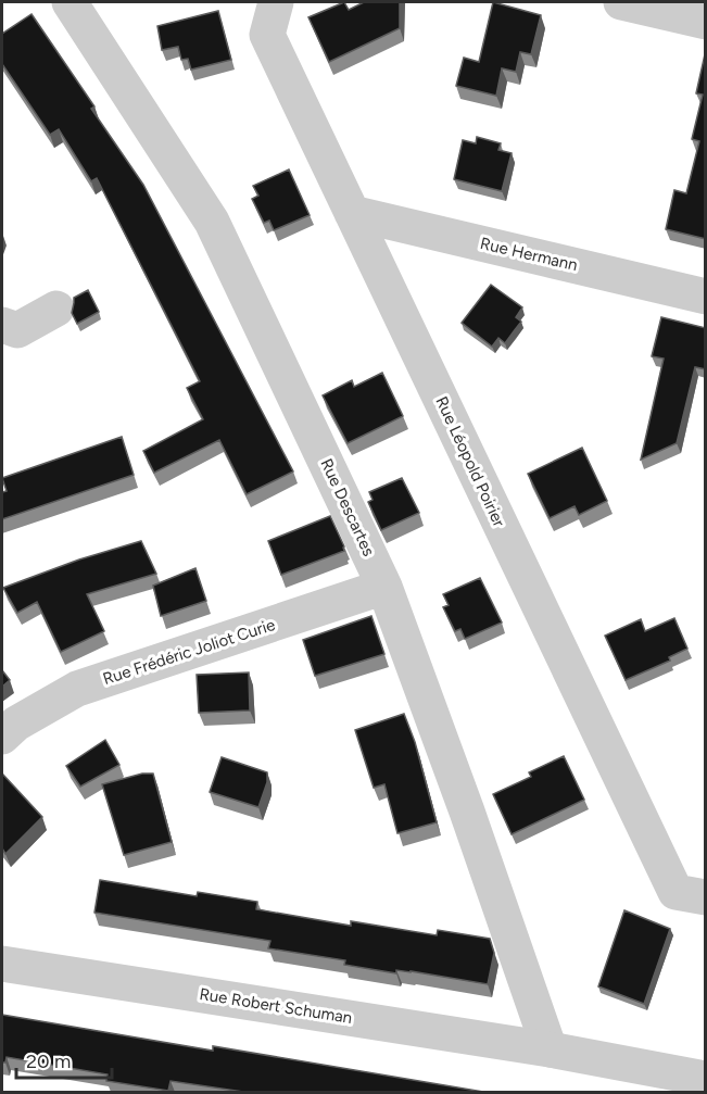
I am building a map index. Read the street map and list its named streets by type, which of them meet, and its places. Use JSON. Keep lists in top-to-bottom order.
{
  "streets": {
    "street": [
      "Rue Hermann",
      "Rue Léopold Poirier",
      "Rue Descartes",
      "Rue Frédéric Joliot Curie",
      "Rue Robert Schuman"
    ]
  },
  "crossings": [
    ["Rue Hermann", "Rue Léopold Poirier"],
    ["Rue Descartes", "Rue Frédéric Joliot Curie"],
    ["Rue Descartes", "Rue Robert Schuman"]
  ],
  "scale_bar": "20 m"
}
